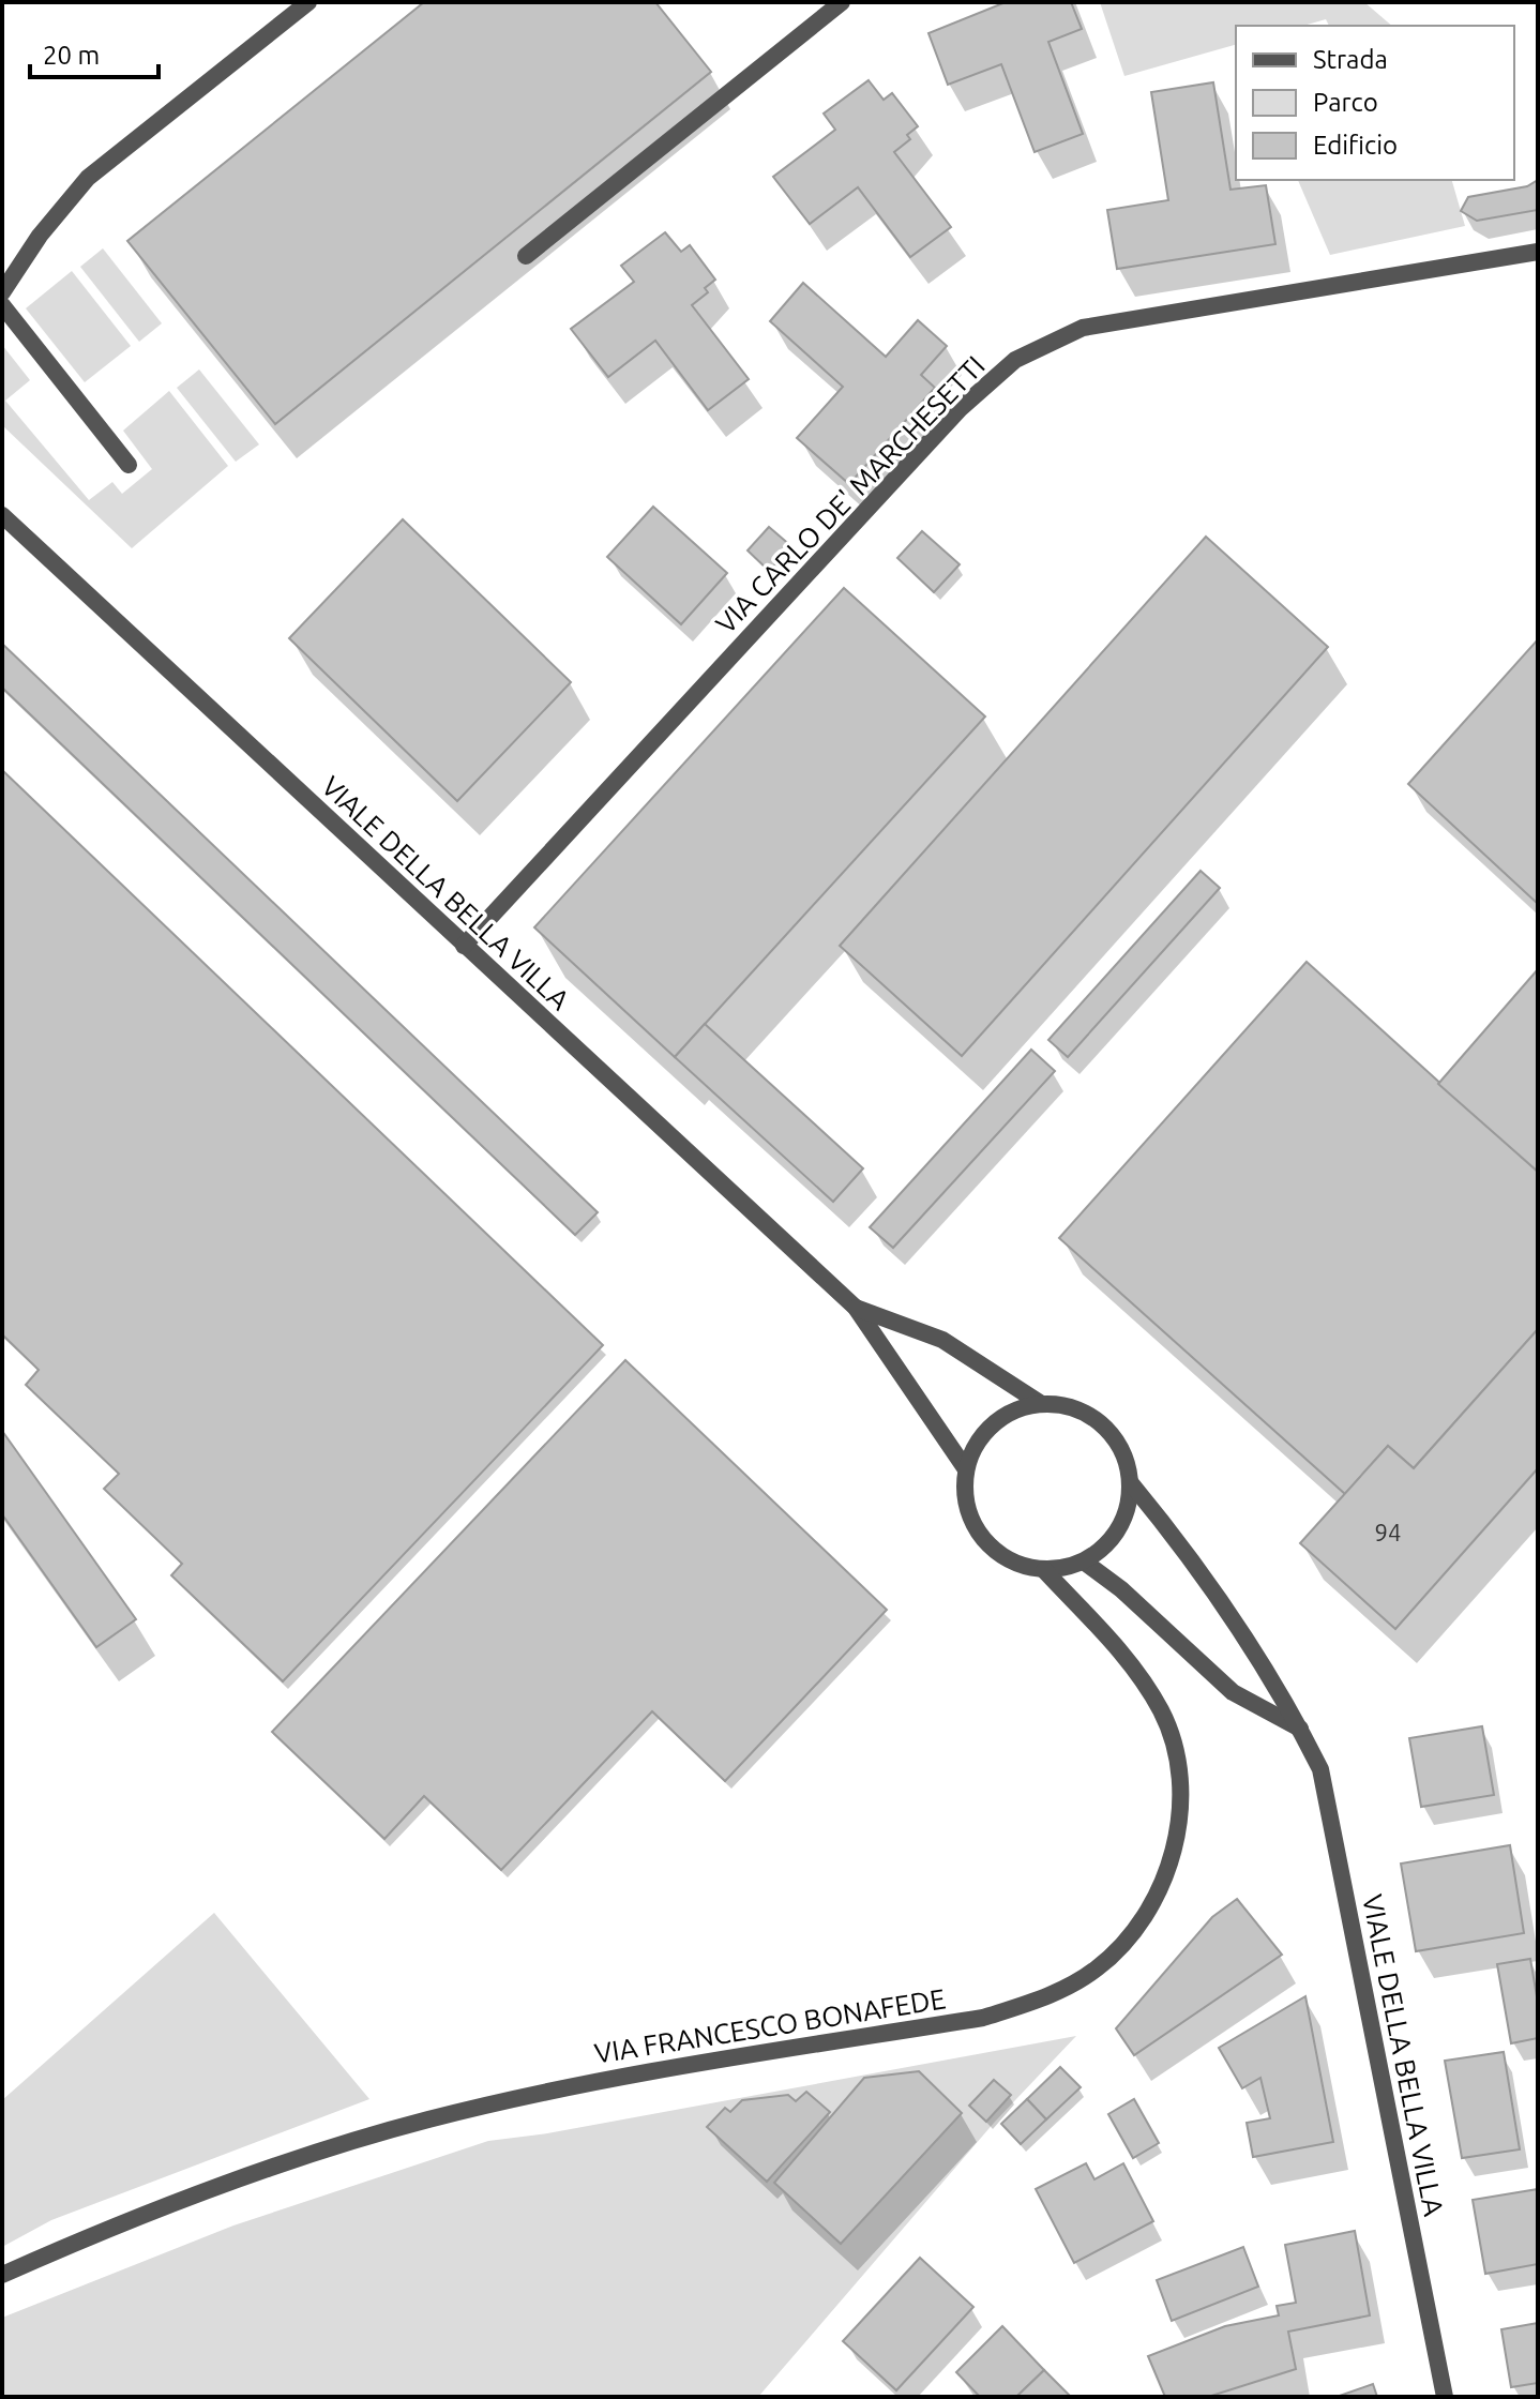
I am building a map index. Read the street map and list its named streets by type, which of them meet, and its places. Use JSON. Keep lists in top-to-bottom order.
{
  "streets": {
    "street": ["VIA CARLO DE' MARCHESETTI", "VIALE DELLA BELLA VILLA", "VIA FRANCESCO BONAFEDE"]
  },
  "crossings": [
    ["VIA CARLO DE' MARCHESETTI", "VIALE DELLA BELLA VILLA"],
    ["VIALE DELLA BELLA VILLA", "VIA FRANCESCO BONAFEDE"]
  ],
  "house_numbers": ["94"],
  "legend": ["Strada", "Parco", "Edificio"],
  "scale_bar": "20 m"
}
